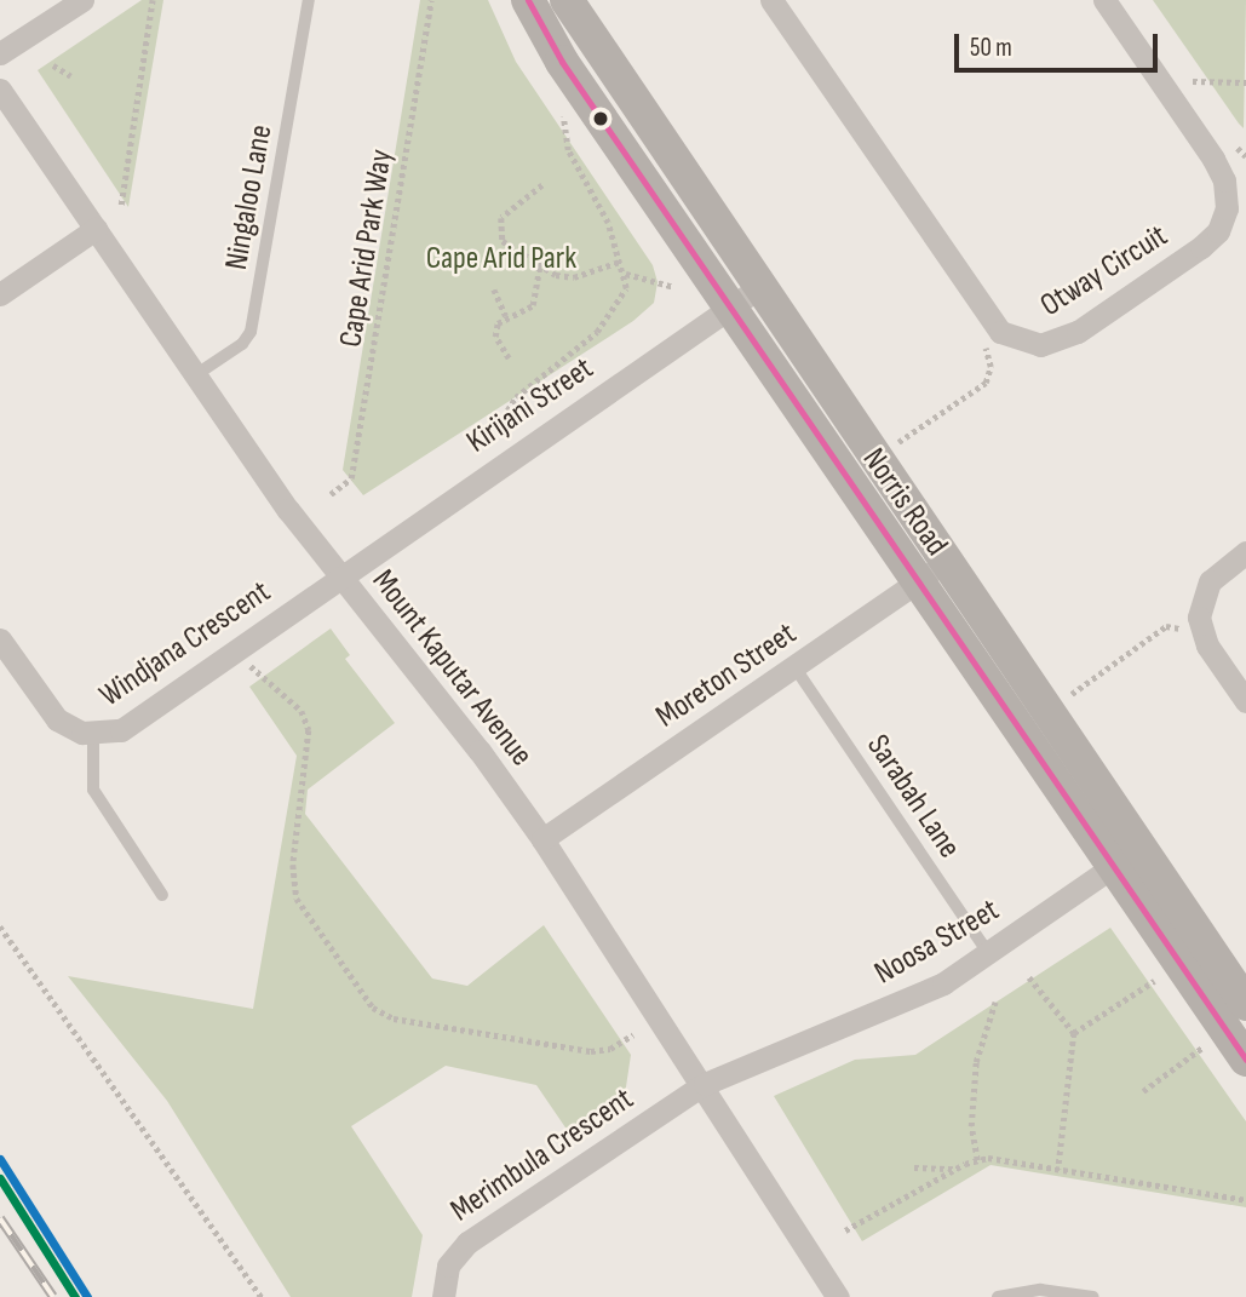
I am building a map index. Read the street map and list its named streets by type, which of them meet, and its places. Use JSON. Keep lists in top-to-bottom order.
{
  "streets": {
    "main road": ["Norris Road"],
    "street": [
      "Otway Circuit",
      "Kirijani Street",
      "Windjana Crescent",
      "Mount Kaputar Avenue",
      "Moreton Street",
      "Noosa Street",
      "Merimbula Crescent"
    ],
    "lane": ["Ningaloo Lane", "Sarabah Lane"],
    "path": ["Cape Arid Park Way"]
  },
  "crossings": [
    ["Ningaloo Lane", "Mount Kaputar Avenue"],
    ["Kirijani Street", "Norris Road"],
    ["Kirijani Street", "Windjana Crescent"],
    ["Kirijani Street", "Mount Kaputar Avenue"],
    ["Norris Road", "Moreton Street"],
    ["Norris Road", "Noosa Street"],
    ["Windjana Crescent", "Mount Kaputar Avenue"],
    ["Mount Kaputar Avenue", "Moreton Street"],
    ["Mount Kaputar Avenue", "Noosa Street"],
    ["Mount Kaputar Avenue", "Merimbula Crescent"],
    ["Moreton Street", "Sarabah Lane"],
    ["Sarabah Lane", "Noosa Street"],
    ["Noosa Street", "Merimbula Crescent"]
  ],
  "parks": ["Cape Arid Park"],
  "scale_bar": "50 m"
}
